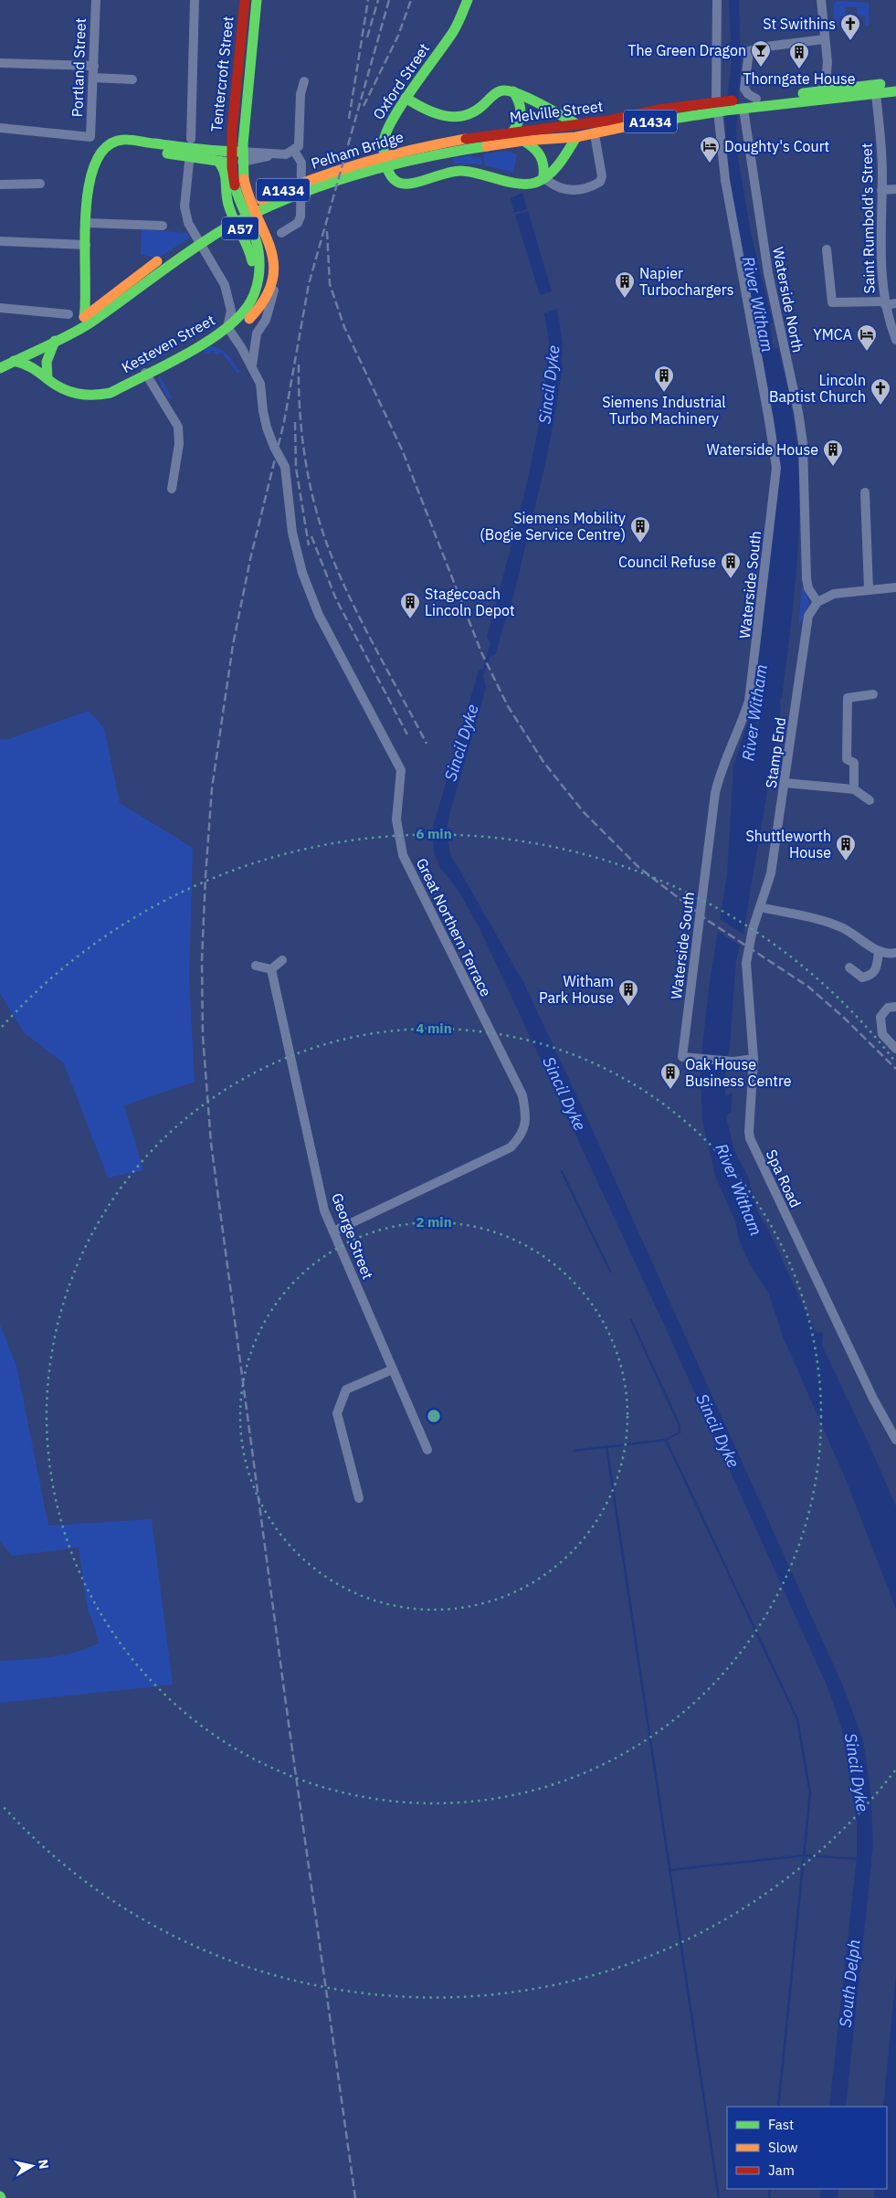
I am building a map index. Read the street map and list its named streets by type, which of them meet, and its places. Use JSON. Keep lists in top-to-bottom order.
{
  "streets": {
    "main road": [
      "Tentercroft Street",
      "Oxford Street",
      "Melville Street",
      "A1434",
      "Pelham Bridge",
      "A57",
      "Kesteven Street"
    ],
    "street": [
      "Portland Street",
      "Saint Rumbold's Street",
      "Waterside North",
      "Waterside South",
      "Stamp End",
      "Great Northern Terrace",
      "Spa Road",
      "George Street"
    ]
  },
  "crossings": [
    ["Tentercroft Street", "A57"],
    ["Melville Street", "A1434"],
    ["Melville Street", "Pelham Bridge"],
    ["Melville Street", "Waterside South"],
    ["A1434", "Pelham Bridge"],
    ["A1434", "Saint Rumbold's Street"],
    ["A1434", "Waterside North"],
    ["A1434", "Kesteven Street"],
    ["A1434", "Waterside South"],
    ["A57", "Kesteven Street"],
    ["A57", "Great Northern Terrace"],
    ["Waterside North", "Stamp End"],
    ["Kesteven Street", "Great Northern Terrace"],
    ["Waterside South", "Spa Road"],
    ["Stamp End", "Spa Road"],
    ["Great Northern Terrace", "George Street"]
  ],
  "water": ["River Witham", "Sincil Dyke", "South Delph"],
  "places": {
    "church": ["St Swithins", "Lincoln Baptist Church"],
    "bar": ["The Green Dragon"],
    "building": [
      "Thorngate House",
      "Napier Turbochargers",
      "Siemens Industrial Turbo Machinery",
      "Waterside House",
      "Siemens Mobility (Bogie Service Centre)",
      "Council Refuse",
      "Stagecoach Lincoln Depot",
      "Shuttleworth House",
      "Witham Park House",
      "Oak House Business Centre"
    ],
    "hotel": ["Doughty's Court", "YMCA"]
  },
  "legend": ["Fast", "Slow", "Jam"],
  "north": "right",
  "rings": ["6 min", "4 min", "2 min"]
}
